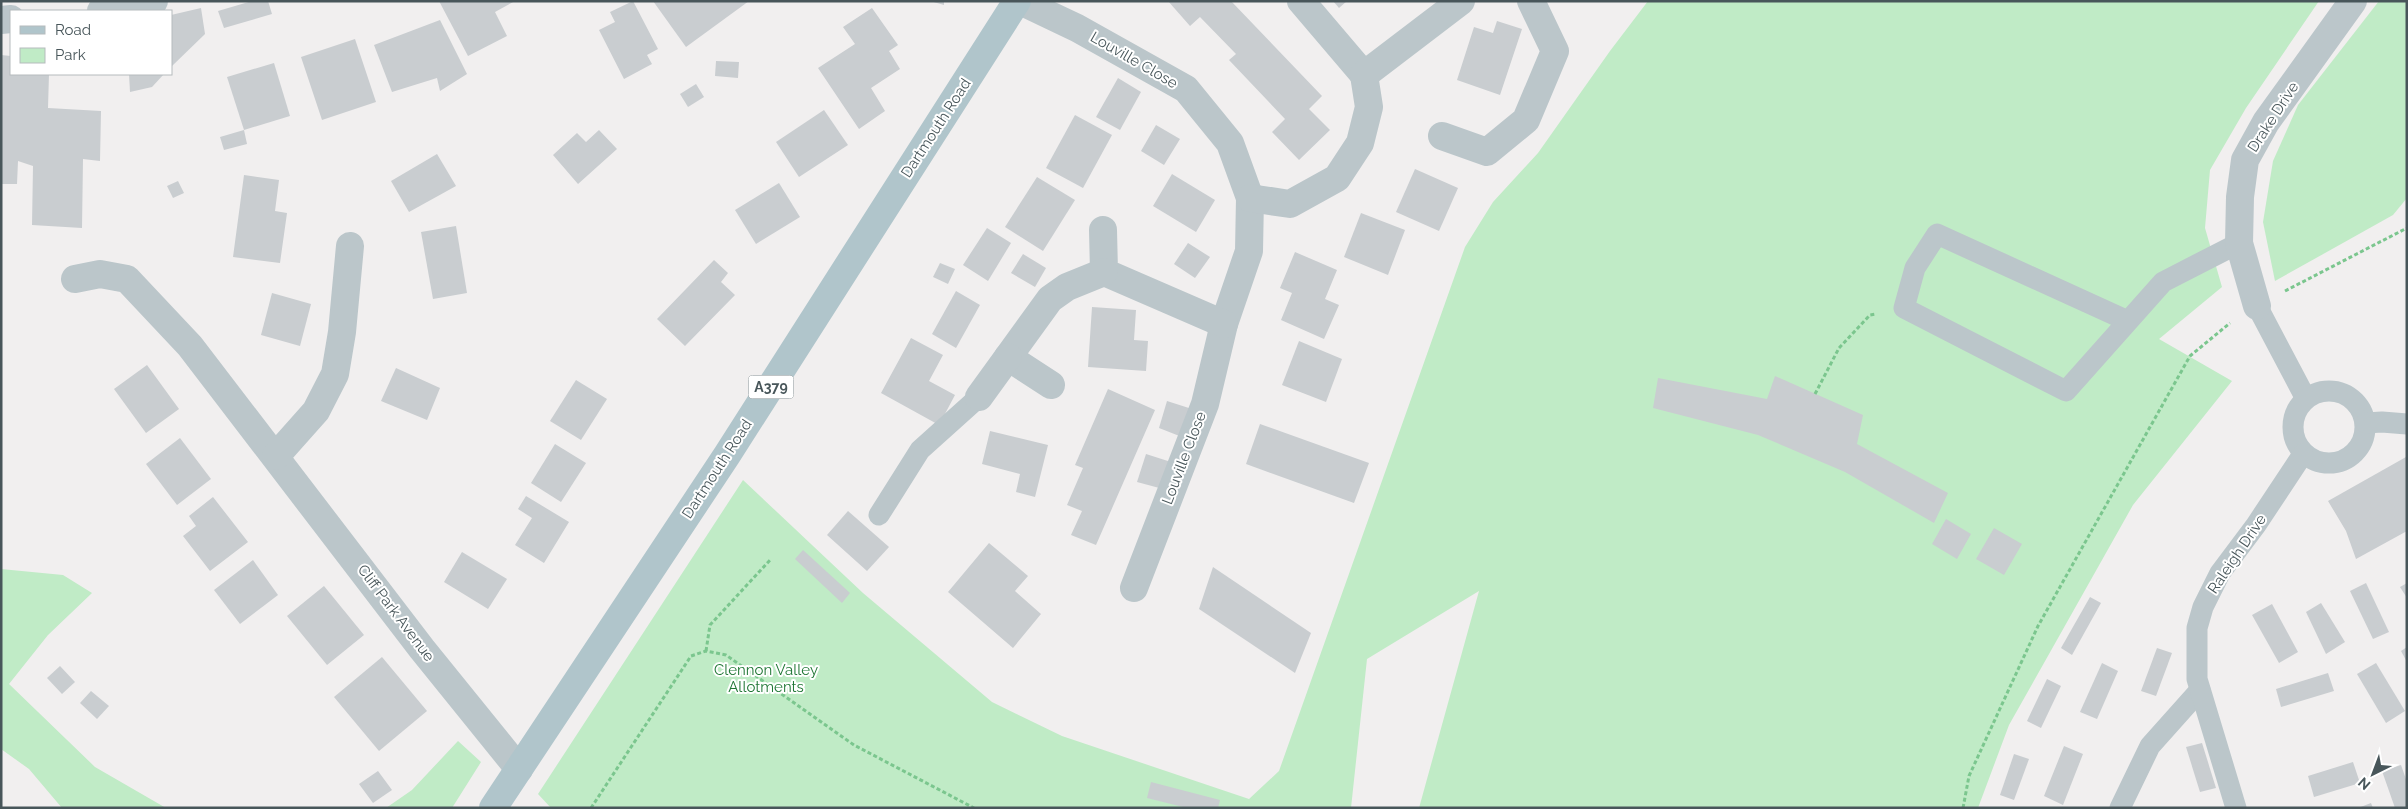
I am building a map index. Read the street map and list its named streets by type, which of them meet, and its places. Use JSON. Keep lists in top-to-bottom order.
{
  "streets": {
    "main road": ["Dartmouth Road", "A379"],
    "street": ["Louville Close", "Drake Drive", "Cliff Park Avenue"],
    "lane": ["Raleigh Drive"]
  },
  "crossings": [
    ["Louville Close", "Dartmouth Road"],
    ["Dartmouth Road", "Cliff Park Avenue"]
  ],
  "parks": ["Clennon Valley Allotments"],
  "legend": ["Road", "Park"],
  "north": "bottom left"
}
